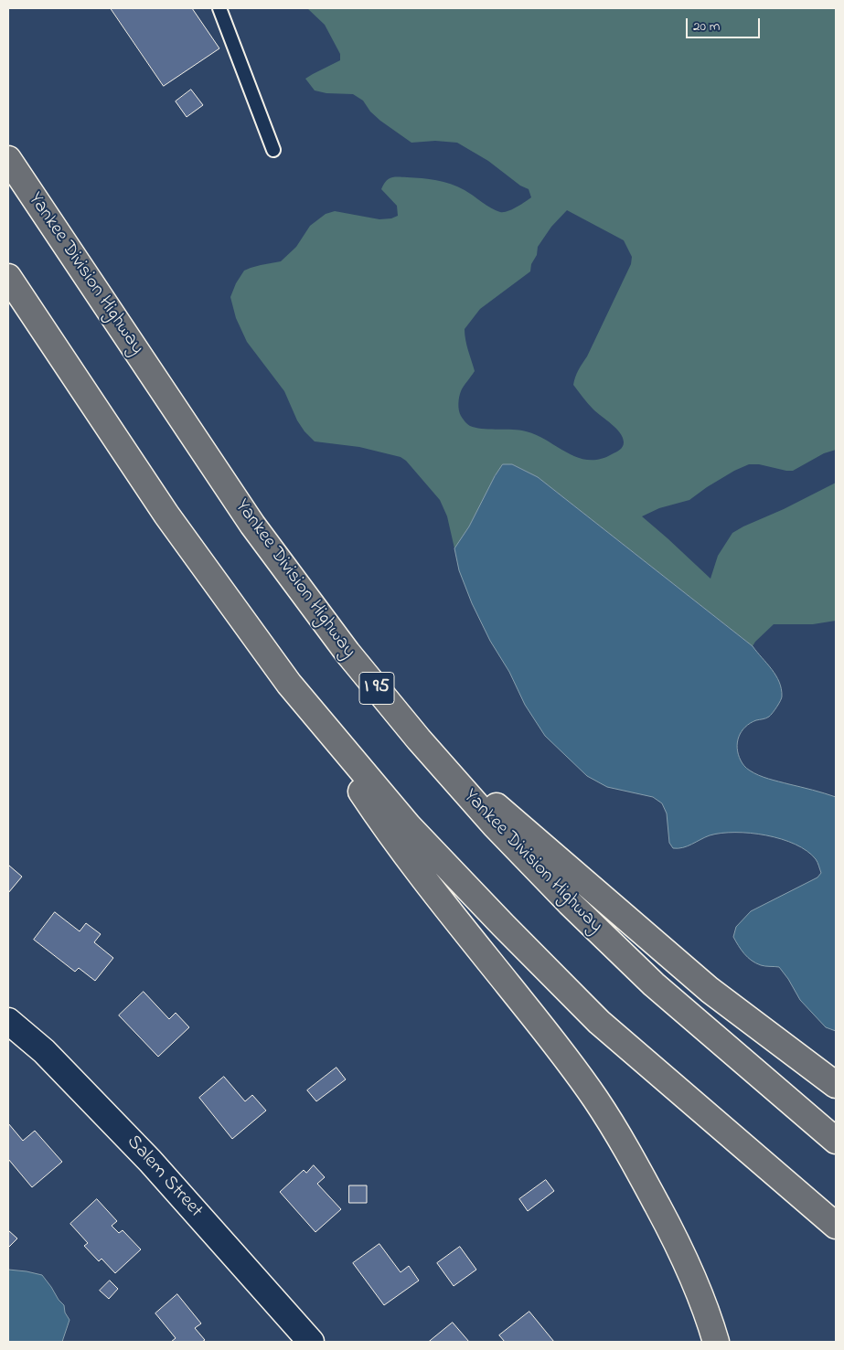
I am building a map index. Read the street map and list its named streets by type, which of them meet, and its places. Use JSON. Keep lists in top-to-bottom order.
{
  "streets": {
    "highway": ["Yankee Division Highway", "I 95"],
    "main road": ["Salem Street"]
  },
  "scale_bar": "20 m"
}
